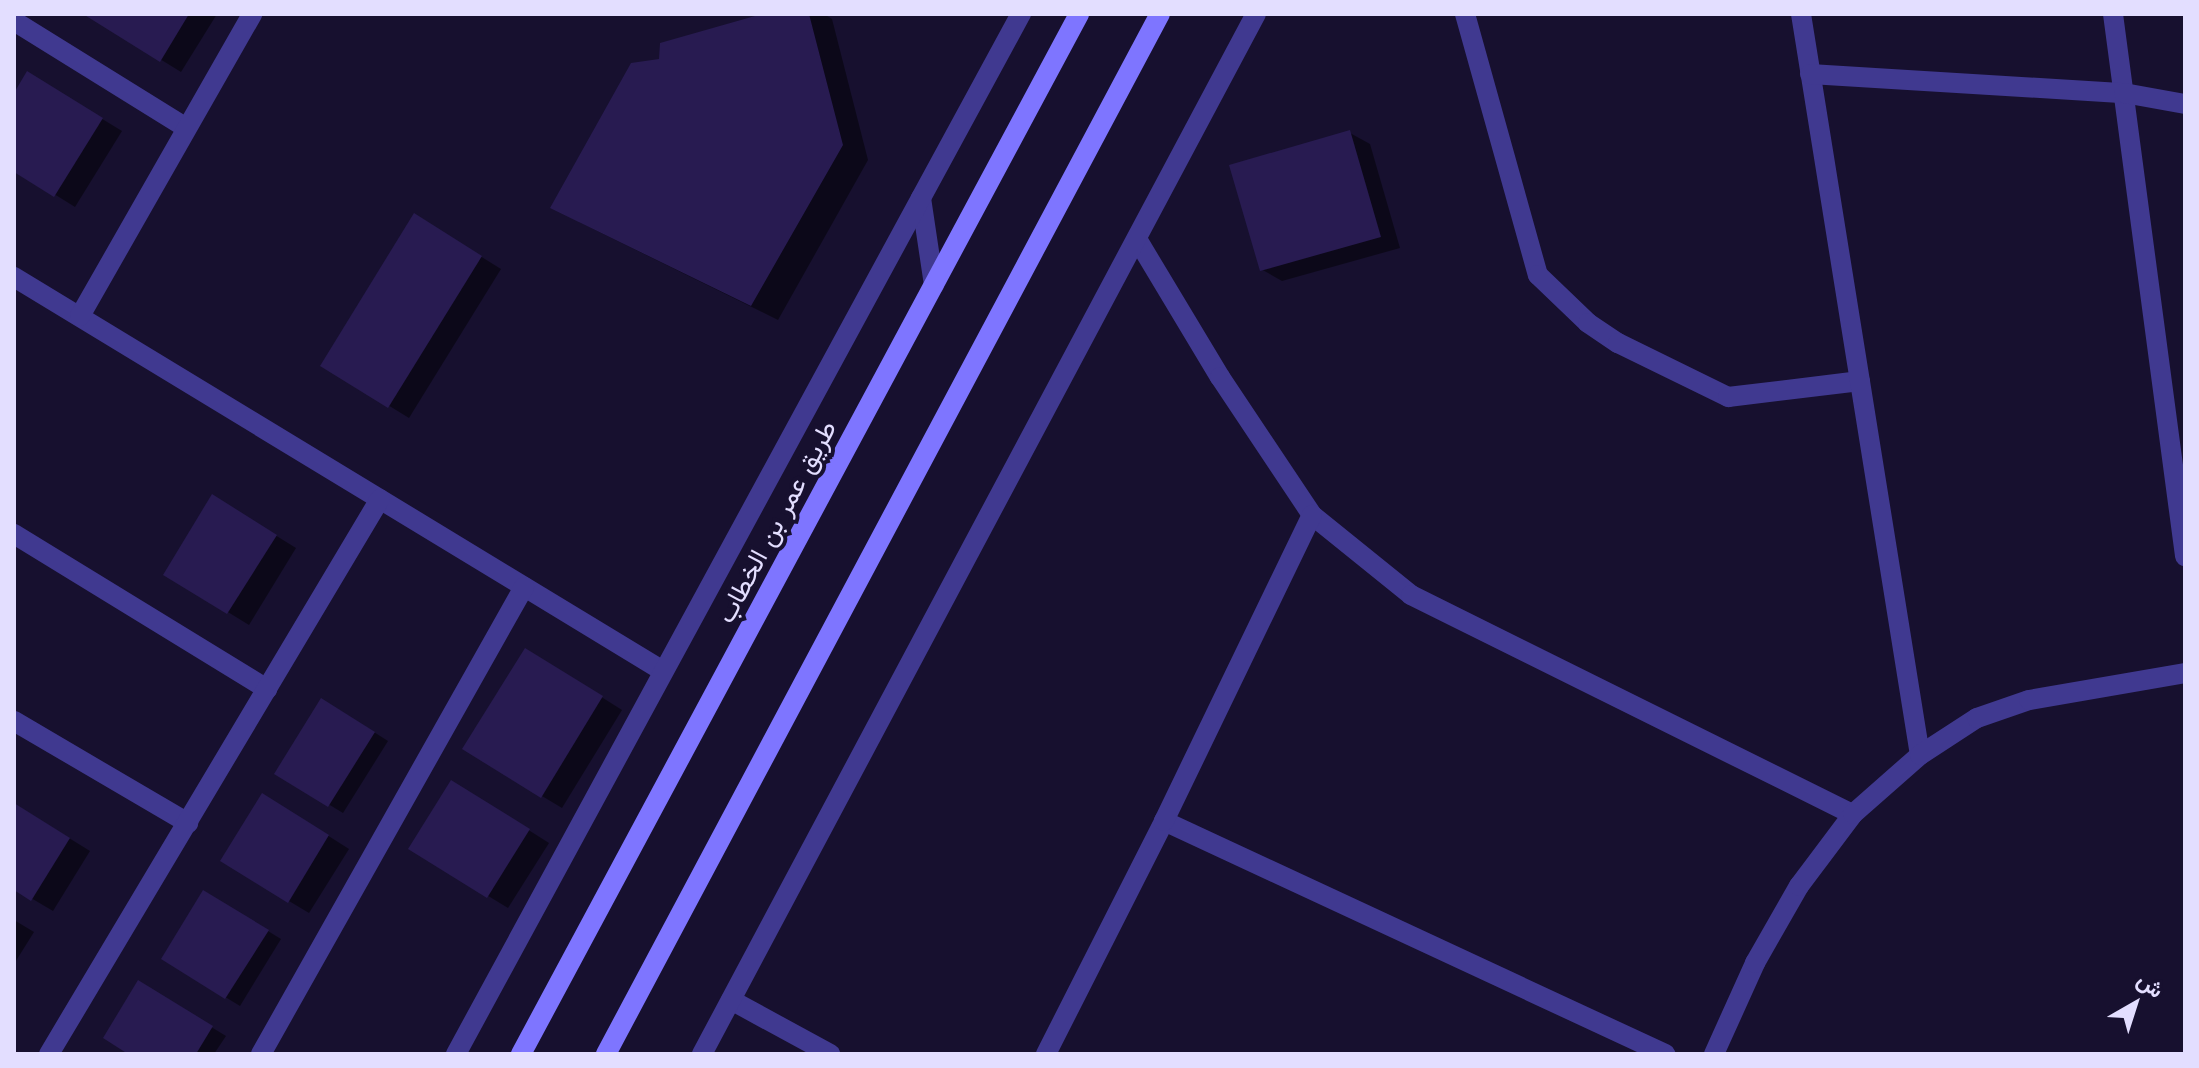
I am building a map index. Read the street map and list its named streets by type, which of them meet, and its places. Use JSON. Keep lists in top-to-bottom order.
{
  "streets": {
    "main road": ["طريق عمر بن الخطاب"]
  },
  "north": "top right"
}
